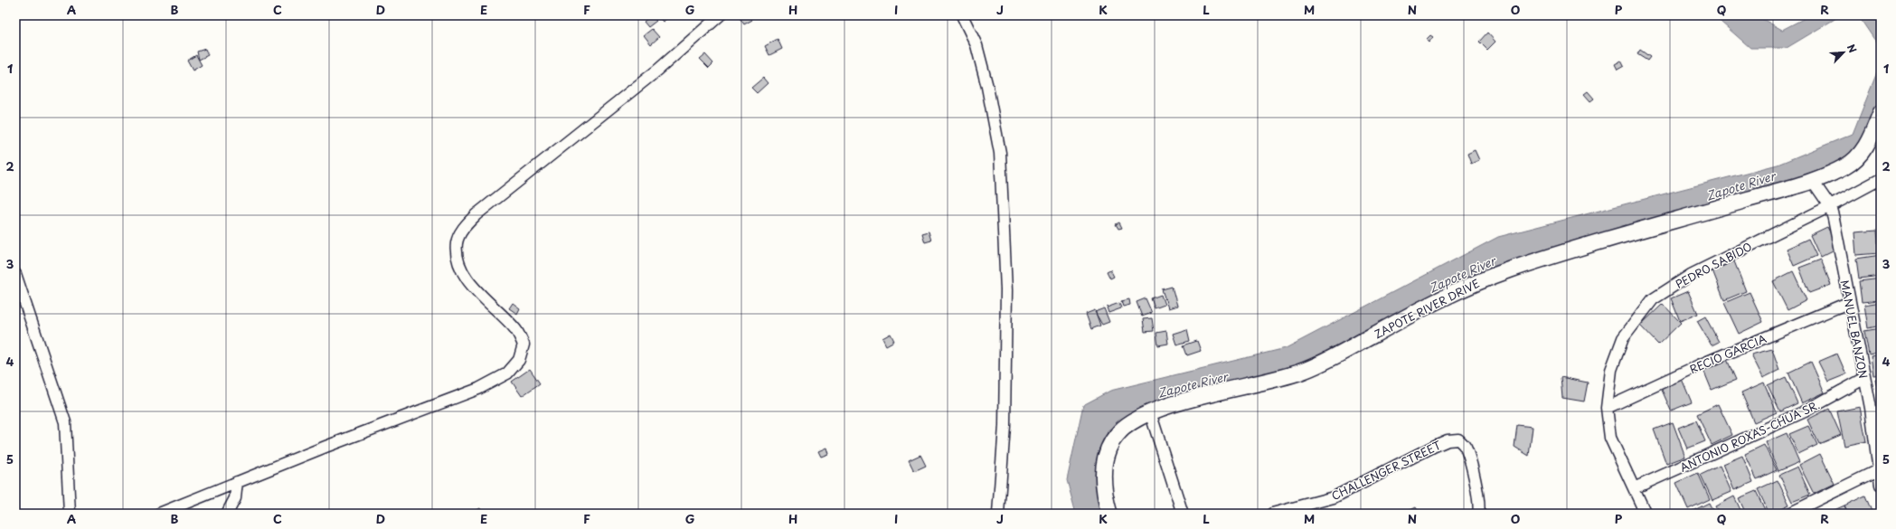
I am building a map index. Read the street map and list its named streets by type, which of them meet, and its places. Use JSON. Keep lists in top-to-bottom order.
{
  "streets": {
    "main road": ["ZAPOTE RIVER DRIVE"],
    "street": [
      "PEDRO SABIDO",
      "MANUEL BANZON",
      "RECIO GARCIA",
      "ANTONIO ROXAS-CHUA SR.",
      "CHALLENGER STREET"
    ]
  },
  "crossings": [
    ["PEDRO SABIDO", "MANUEL BANZON"],
    ["PEDRO SABIDO", "RECIO GARCIA"],
    ["PEDRO SABIDO", "ANTONIO ROXAS-CHUA SR."],
    ["ZAPOTE RIVER DRIVE", "MANUEL BANZON"],
    ["MANUEL BANZON", "RECIO GARCIA"],
    ["MANUEL BANZON", "ANTONIO ROXAS-CHUA SR."]
  ],
  "water": ["Zapote River"],
  "north": "top right",
  "grid": {
    "columns": [
      "A",
      "B",
      "C",
      "D",
      "E",
      "F",
      "G",
      "H",
      "I",
      "J",
      "K",
      "L",
      "M",
      "N",
      "O",
      "P",
      "Q",
      "R"
    ],
    "rows": [
      "1",
      "2",
      "3",
      "4",
      "5"
    ]
  }
}
